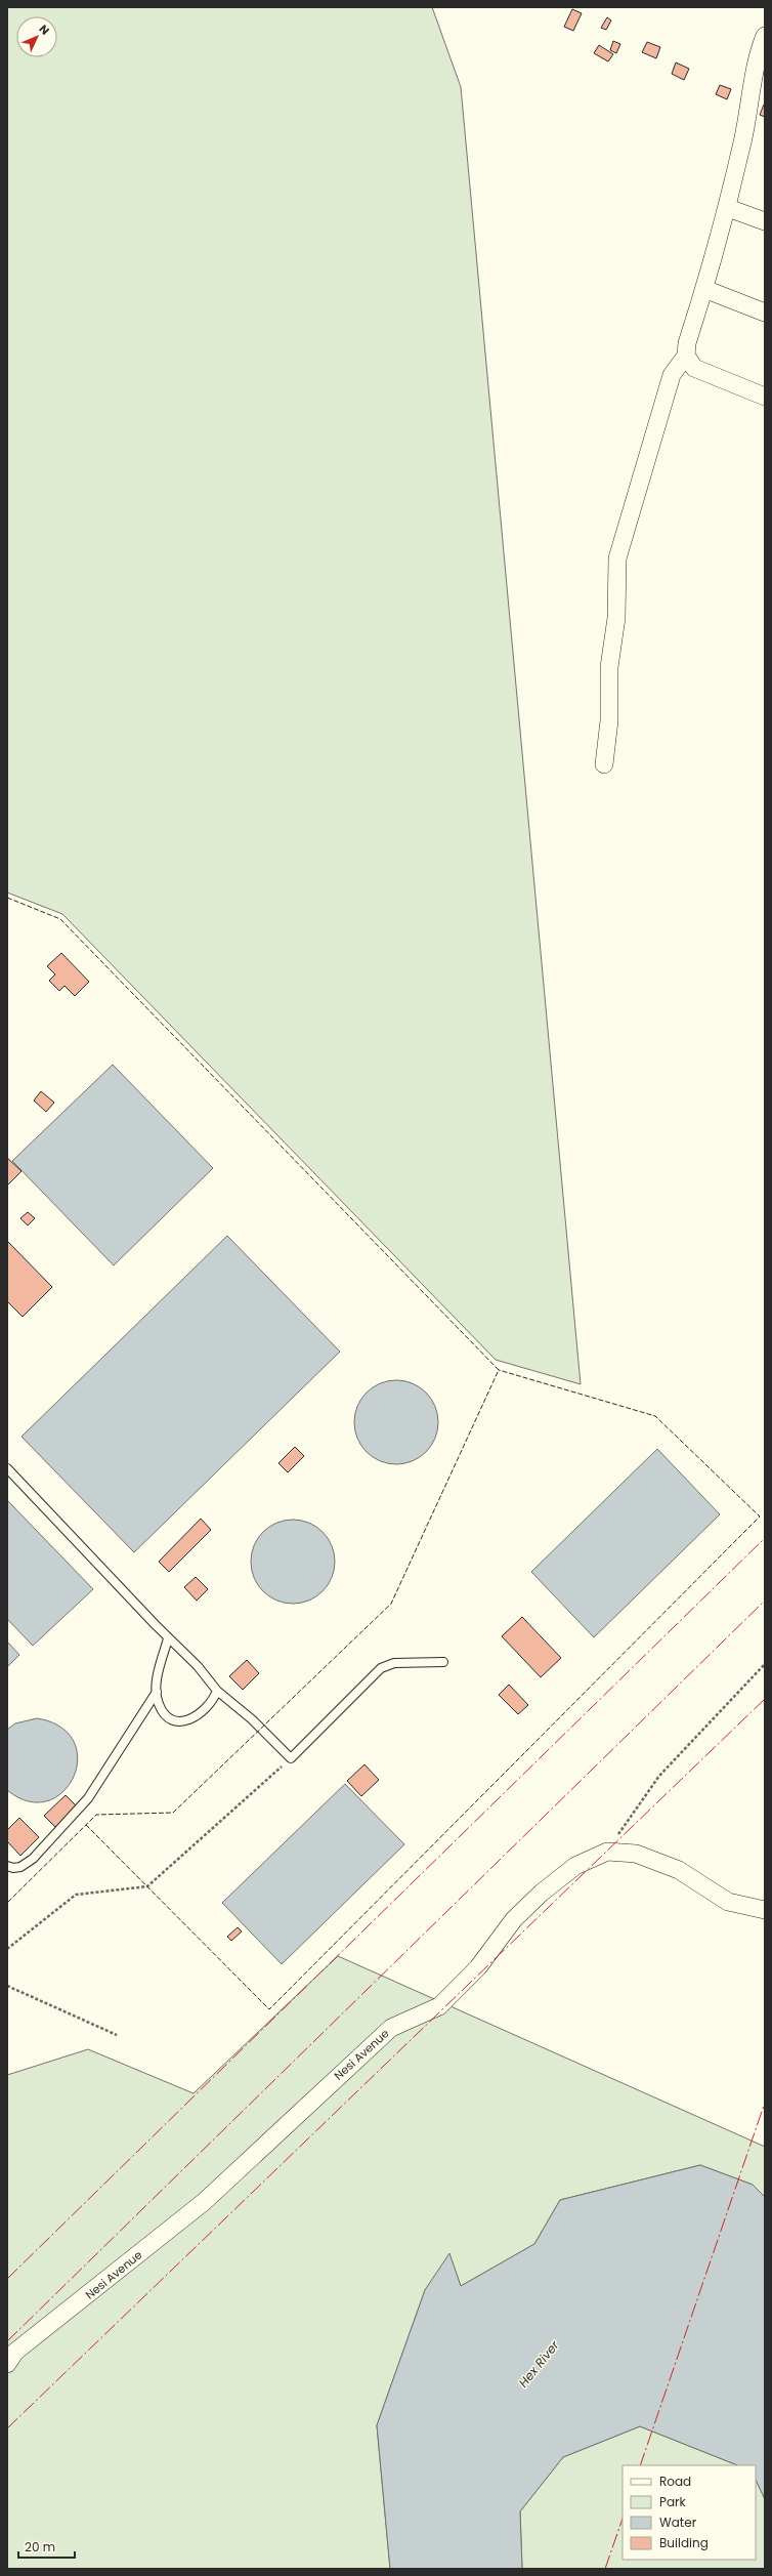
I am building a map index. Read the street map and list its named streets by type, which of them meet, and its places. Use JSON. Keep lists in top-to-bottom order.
{
  "streets": {
    "street": ["Nesi Avenue"]
  },
  "water": ["Hex River"],
  "legend": [
    "Road",
    "Park",
    "Water",
    "Building"
  ],
  "scale_bar": "20 m",
  "north": "top right"
}
